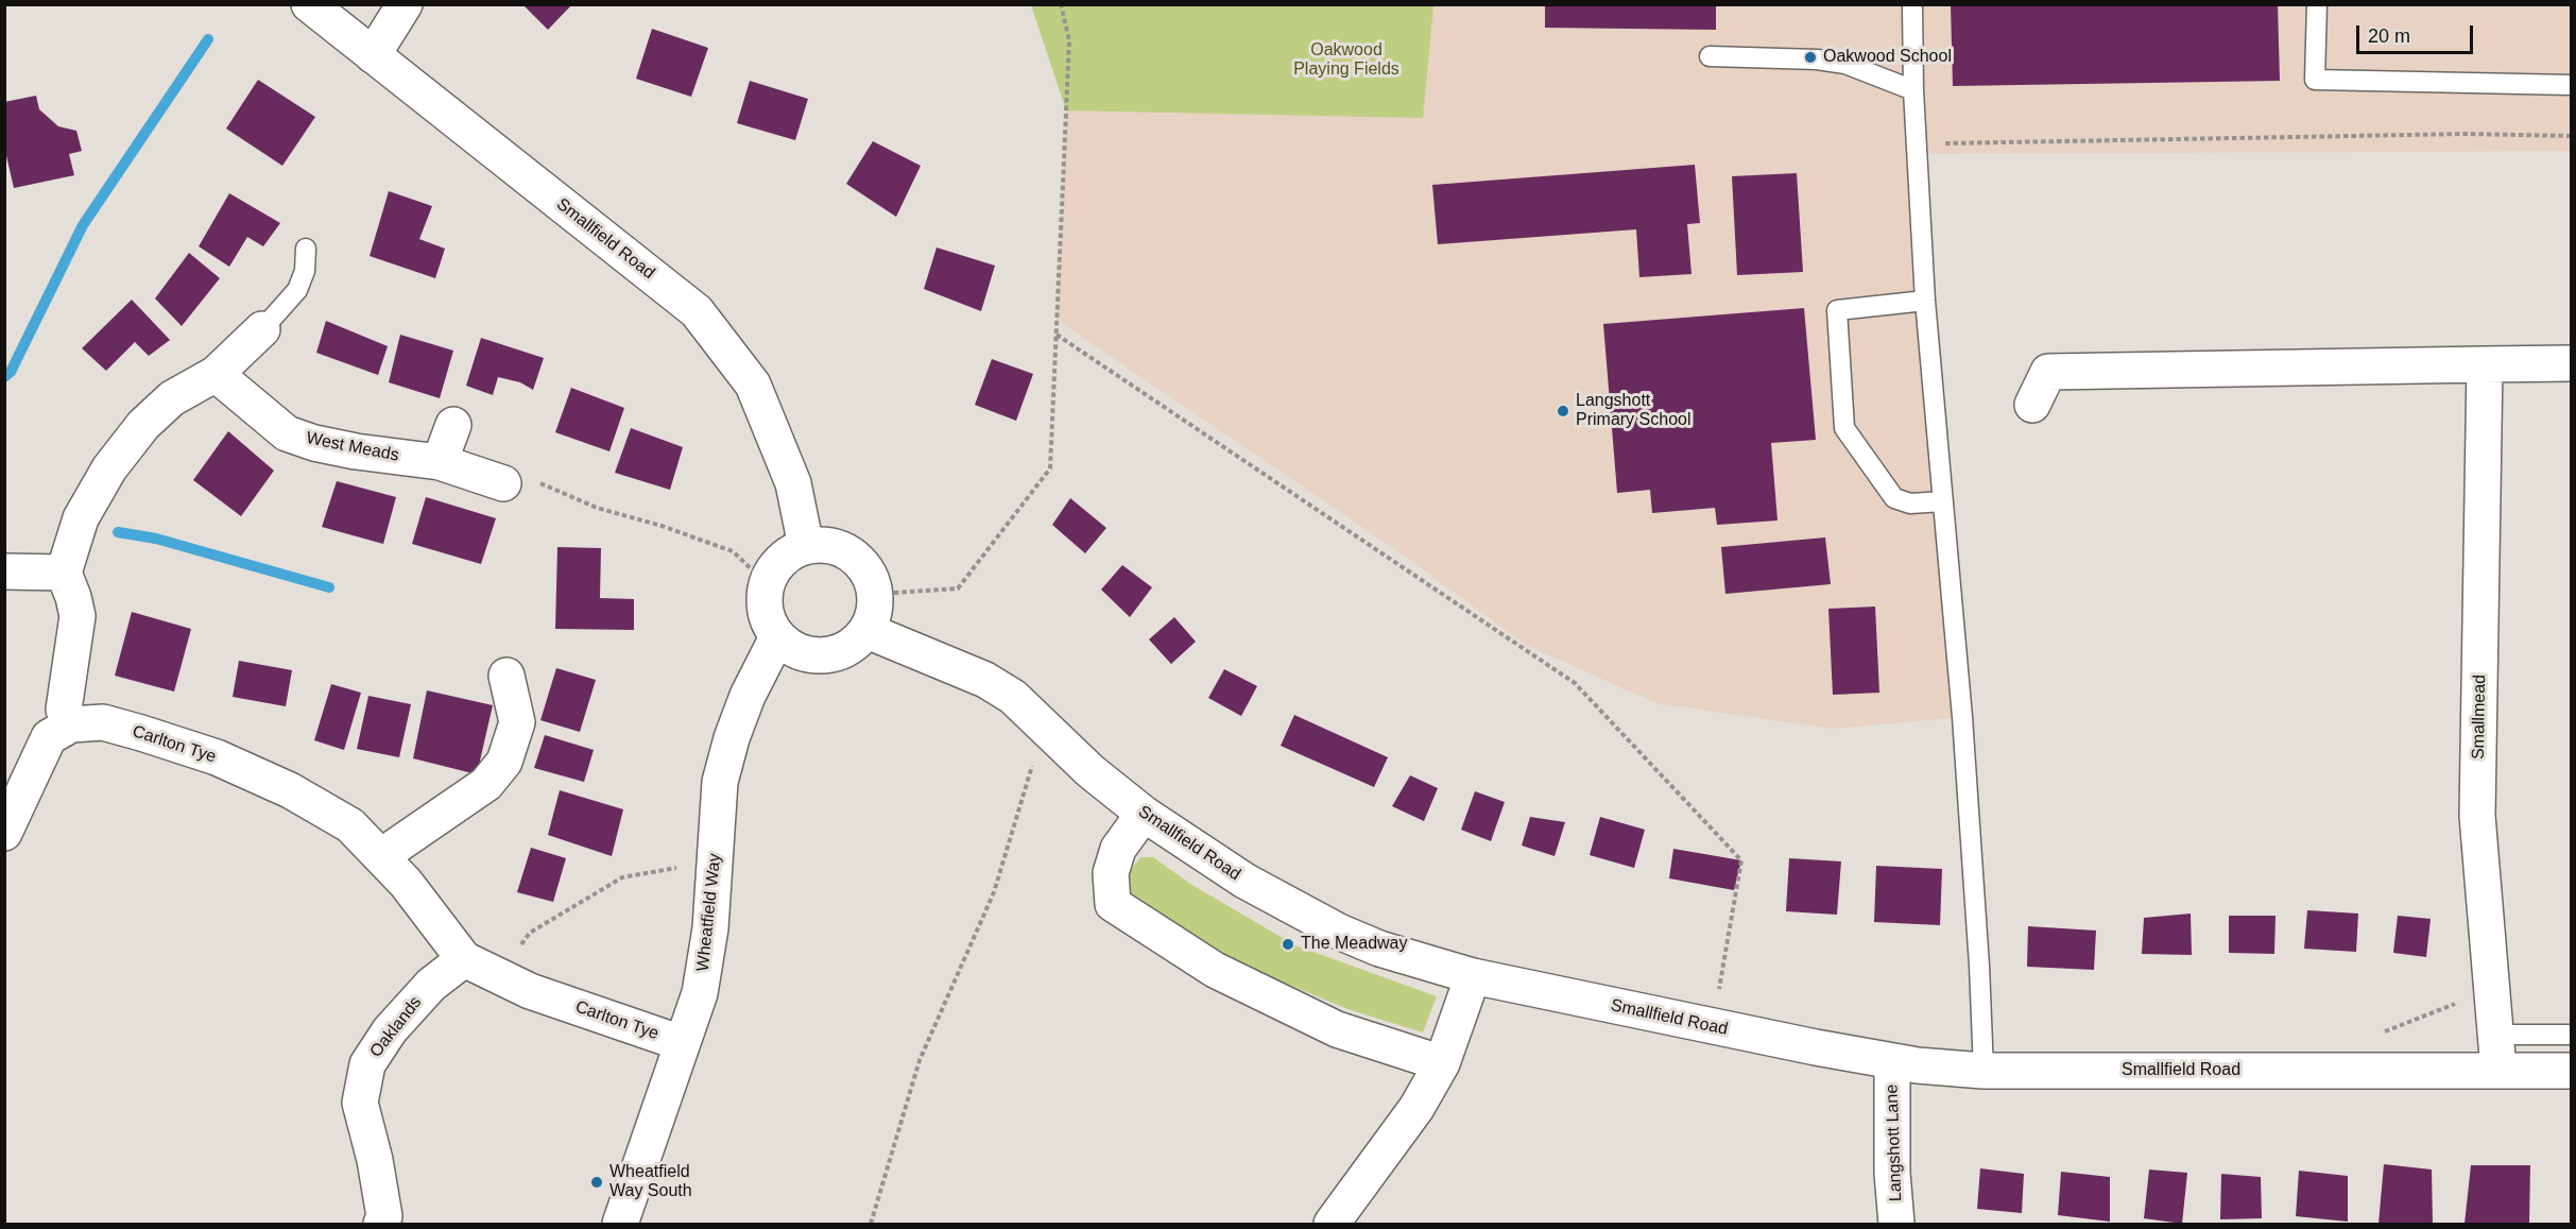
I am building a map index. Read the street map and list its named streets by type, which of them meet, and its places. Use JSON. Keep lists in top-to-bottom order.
{
  "streets": {
    "street": [
      "Smallfield Road",
      "West Meads",
      "Smallmead",
      "Carlton Tye",
      "Wheatfield Way",
      "Oaklands",
      "Langshott Lane"
    ]
  },
  "crossings": [
    ["Smallfield Road", "Smallmead"],
    ["Smallfield Road", "Wheatfield Way"],
    ["Smallfield Road", "Langshott Lane"],
    ["Carlton Tye", "Wheatfield Way"],
    ["Carlton Tye", "Oaklands"]
  ],
  "parks": ["Oakwood Playing Fields"],
  "places": [
    "Oakwood School",
    "Langshott Primary School",
    "The Meadway",
    "Wheatfield Way South"
  ],
  "scale_bar": "20 m"
}
